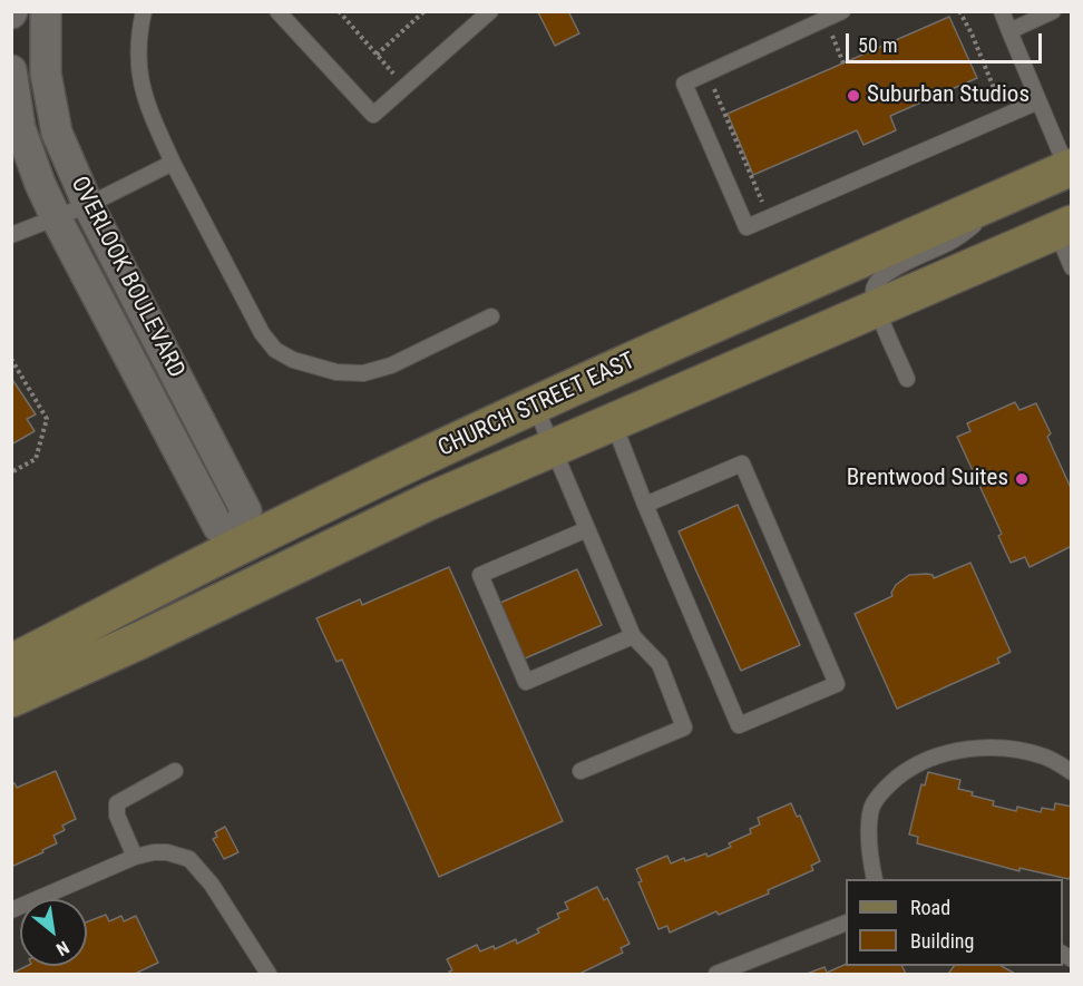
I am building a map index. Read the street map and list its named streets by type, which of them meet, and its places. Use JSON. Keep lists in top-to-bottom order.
{
  "streets": {
    "main road": ["CHURCH STREET EAST"],
    "street": ["OVERLOOK BOULEVARD"]
  },
  "crossings": [
    ["OVERLOOK BOULEVARD", "CHURCH STREET EAST"]
  ],
  "places": ["Suburban Studios", "Brentwood Suites"],
  "legend": ["Road", "Building"],
  "scale_bar": "50 m",
  "north": "bottom right"
}
